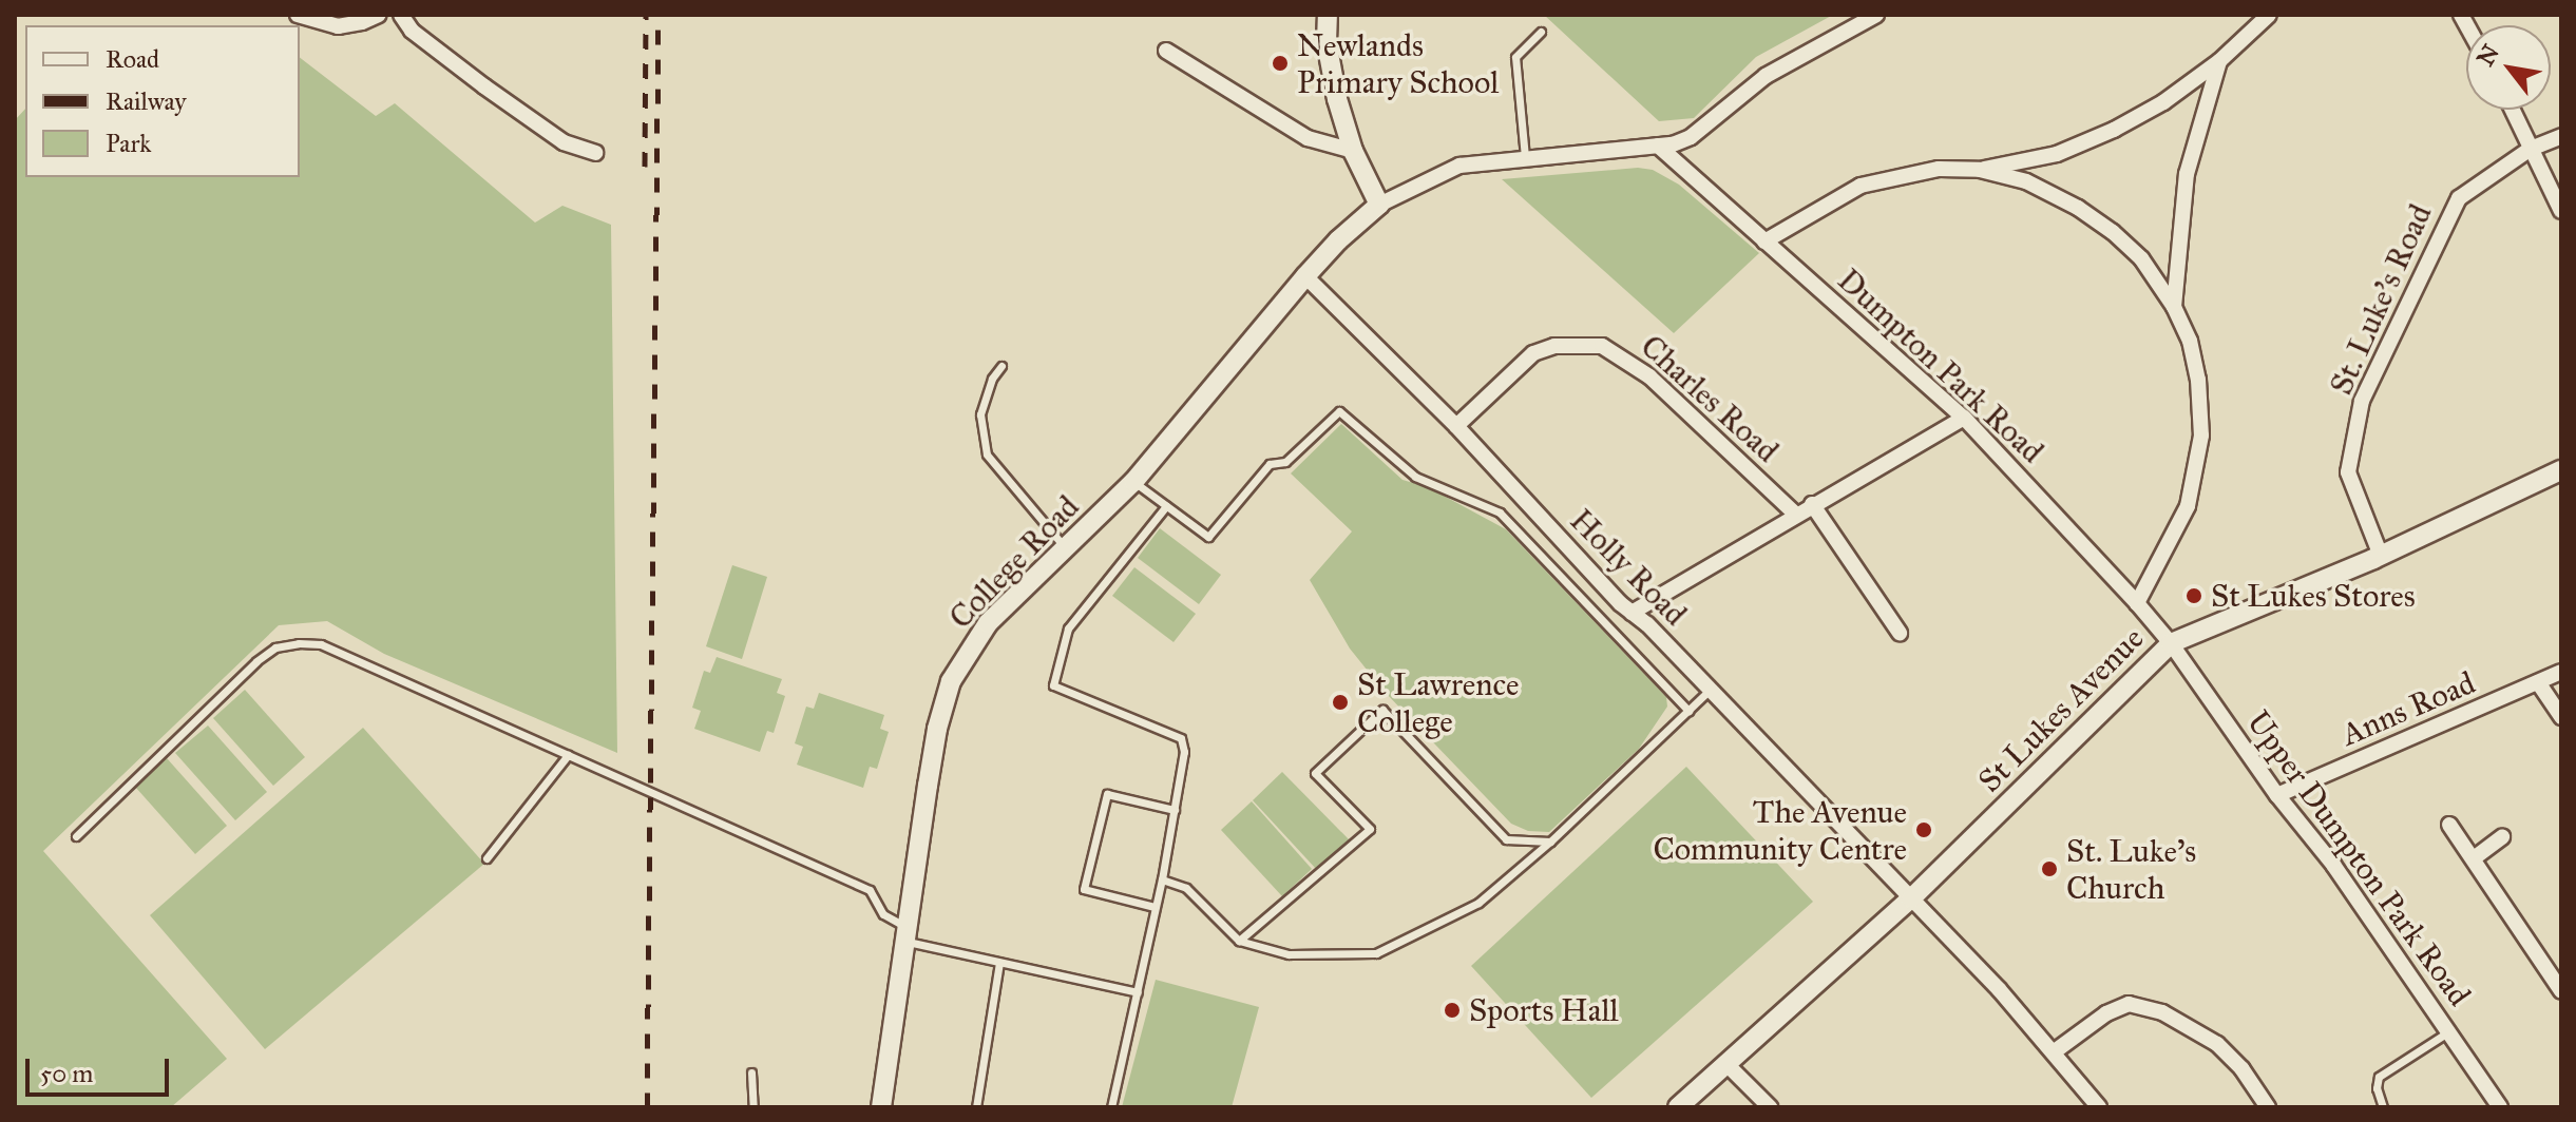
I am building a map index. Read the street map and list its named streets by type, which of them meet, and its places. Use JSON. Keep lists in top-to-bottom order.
{
  "streets": {
    "street": [
      "St. Luke's Road",
      "Dumpton Park Road",
      "Charles Road",
      "College Road",
      "Holly Road",
      "Anns Road",
      "St Lukes Avenue",
      "Upper Dumpton Park Road"
    ]
  },
  "crossings": [
    ["St. Luke's Road", "St Lukes Avenue"],
    ["Dumpton Park Road", "College Road"],
    ["Dumpton Park Road", "St Lukes Avenue"],
    ["Dumpton Park Road", "Upper Dumpton Park Road"],
    ["Charles Road", "Holly Road"],
    ["College Road", "Holly Road"],
    ["Holly Road", "St Lukes Avenue"],
    ["Anns Road", "Upper Dumpton Park Road"],
    ["St Lukes Avenue", "Upper Dumpton Park Road"]
  ],
  "places": [
    "Newlands Primary School",
    "St Lukes Stores",
    "St Lawrence College",
    "The Avenue Community Centre",
    "St. Luke's Church",
    "Sports Hall"
  ],
  "legend": ["Road", "Railway", "Park"],
  "scale_bar": "50 m",
  "north": "top left"
}
